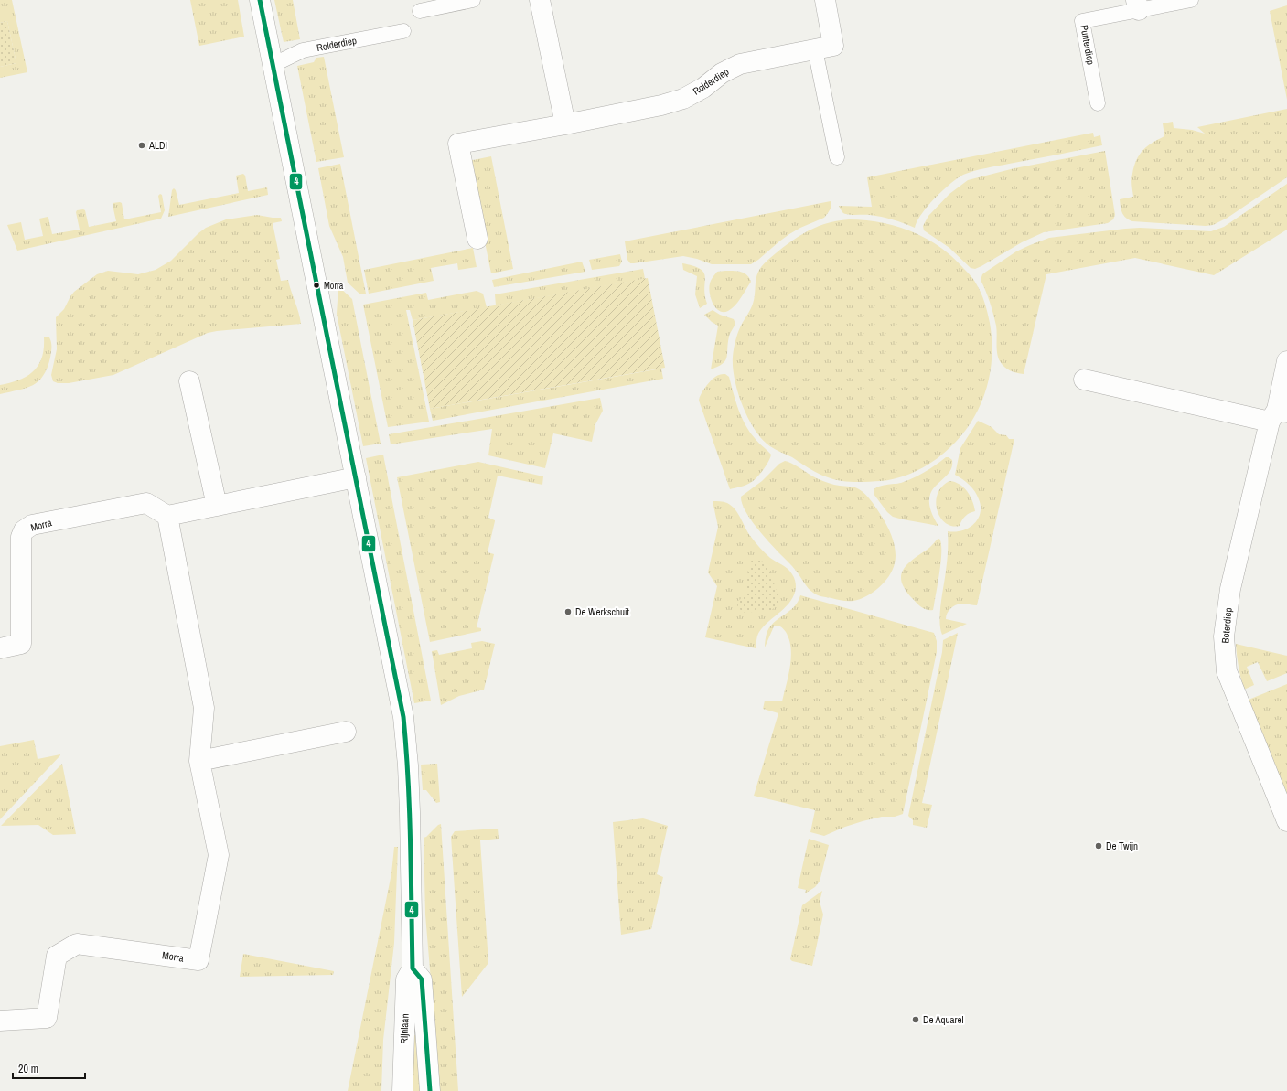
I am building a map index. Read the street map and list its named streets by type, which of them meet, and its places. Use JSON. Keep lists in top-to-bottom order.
{
  "streets": {
    "street": [
      "Rolderdiep",
      "Morra",
      "Boterdiep",
      "Rijnlaan"
    ],
    "lane": ["Punterdiep"]
  },
  "crossings": [
    ["Rolderdiep", "Rijnlaan"]
  ],
  "places": [
    "ALDI",
    "Morra",
    "De Werkschuit",
    "De Twijn",
    "De Aquarel"
  ],
  "lines": ["transit line 4"],
  "scale_bar": "20 m"
}
